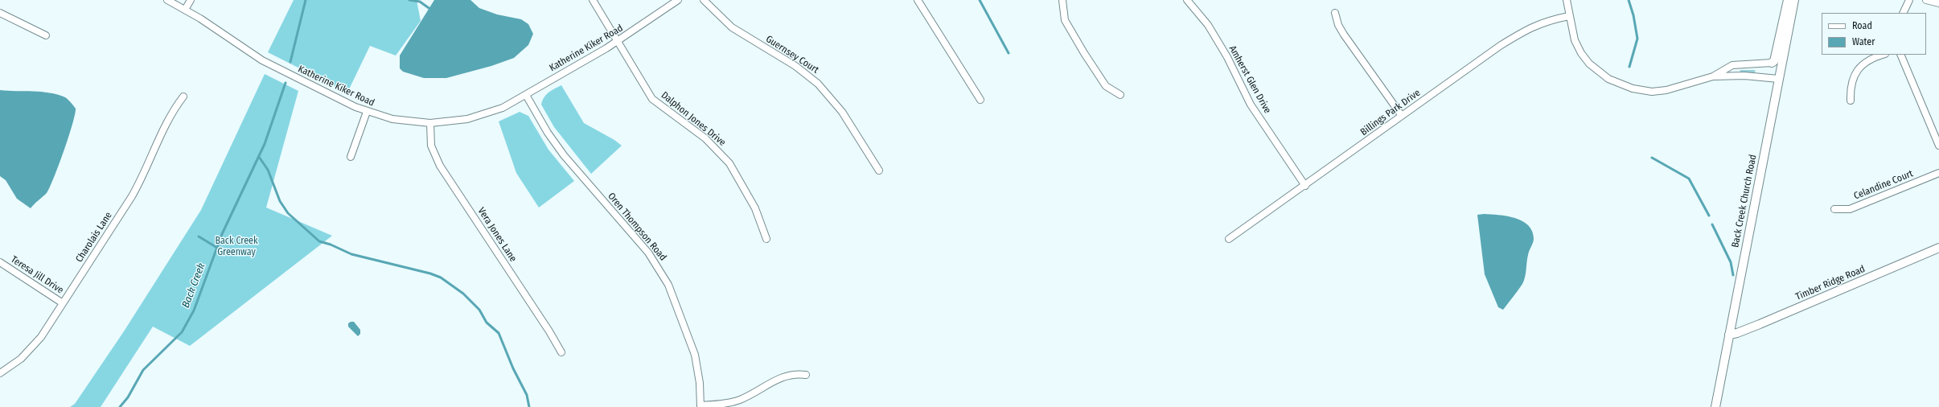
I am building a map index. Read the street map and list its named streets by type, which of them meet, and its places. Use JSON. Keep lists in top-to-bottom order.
{
  "streets": {
    "street": [
      "Katherine Kiker Road",
      "Guernsey Court",
      "Amherst Glen Drive",
      "Billings Park Drive",
      "Dalphon Jones Drive",
      "Celandine Court",
      "Back Creek Church Road",
      "Oren Thompson Road",
      "Vera Jones Lane",
      "Charolais Lane",
      "Teresa Jill Drive",
      "Timber Ridge Road"
    ]
  },
  "crossings": [
    ["Katherine Kiker Road", "Dalphon Jones Drive"],
    ["Katherine Kiker Road", "Oren Thompson Road"],
    ["Katherine Kiker Road", "Vera Jones Lane"],
    ["Amherst Glen Drive", "Billings Park Drive"],
    ["Back Creek Church Road", "Timber Ridge Road"],
    ["Charolais Lane", "Teresa Jill Drive"]
  ],
  "water": ["Back Creek"],
  "parks": ["Back Creek Greenway"],
  "legend": ["Road", "Water"]
}
